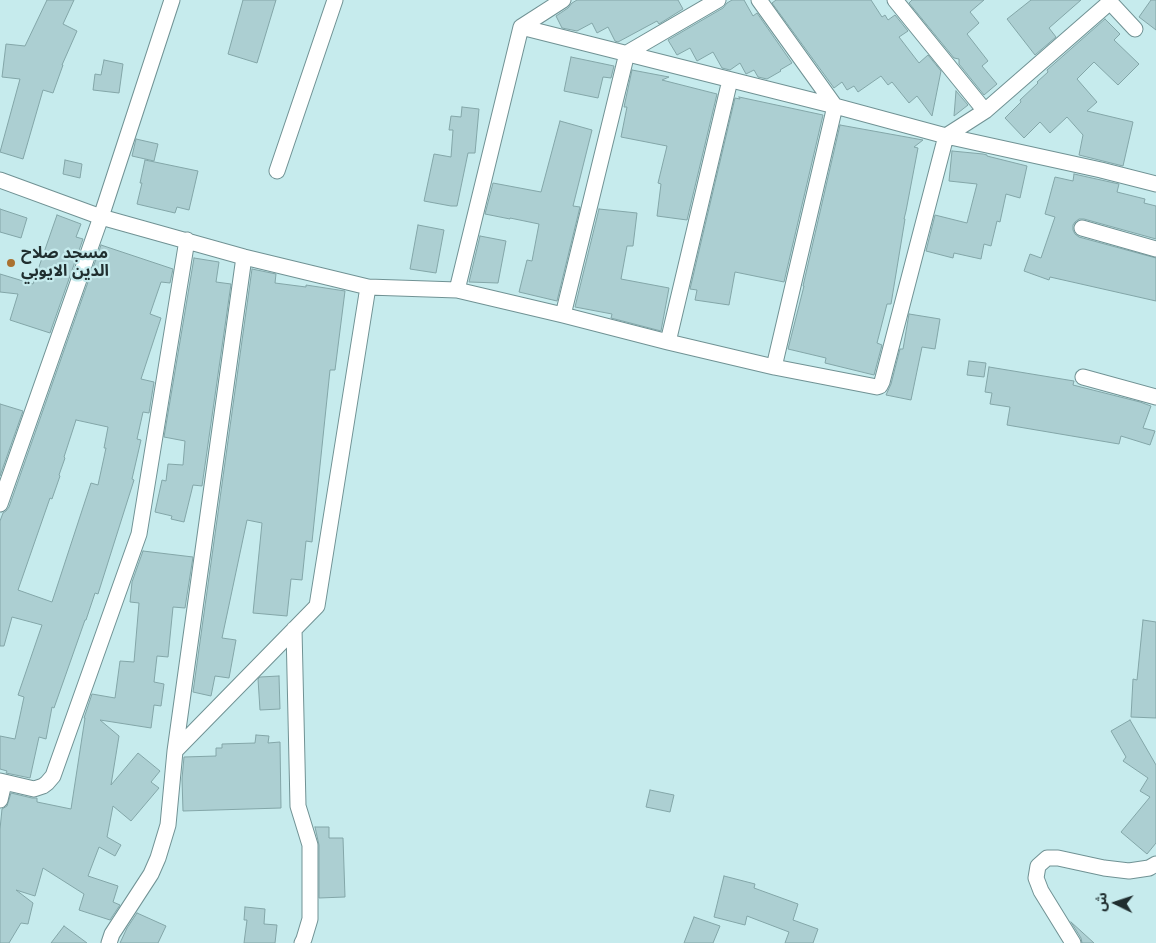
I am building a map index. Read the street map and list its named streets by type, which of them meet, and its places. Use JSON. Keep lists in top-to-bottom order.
{
  "places": ["مسجد صلاح الدين الايوبي"],
  "north": "left"
}
